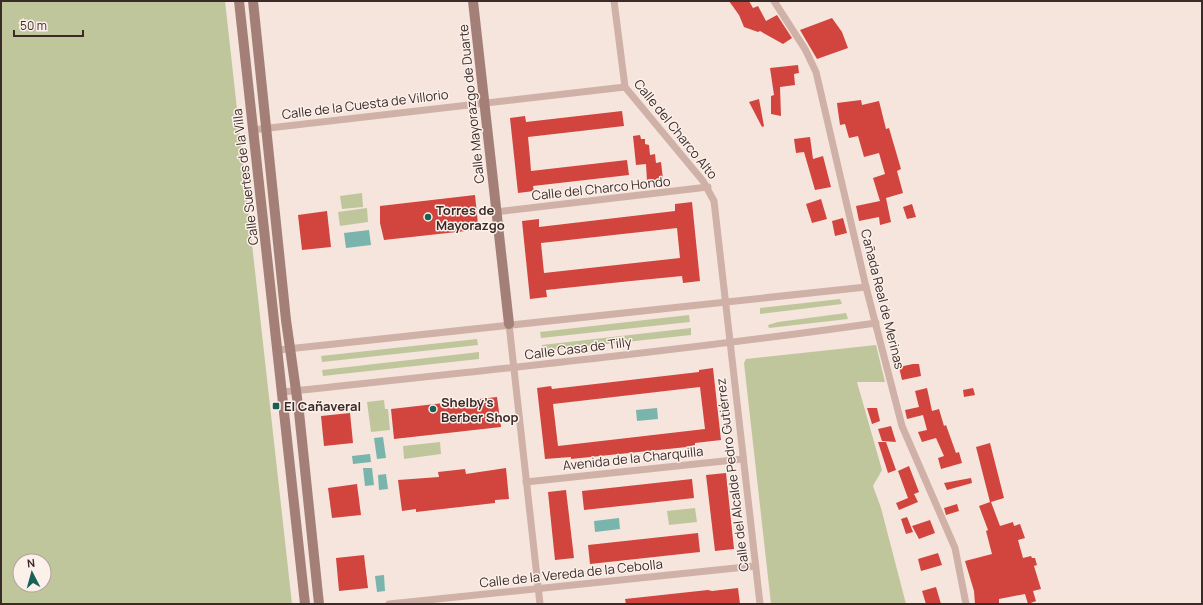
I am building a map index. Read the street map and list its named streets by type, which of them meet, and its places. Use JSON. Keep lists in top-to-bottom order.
{
  "streets": {
    "main road": ["Calle Mayorazgo de Duarte", "Calle Suertes de la Villa"],
    "street": [
      "Calle de la Cuesta de Villorio",
      "Calle del Charco Alto",
      "Calle del Charco Hondo",
      "Cañada Real de Merinas",
      "Calle Casa de Tilly",
      "Avenida de la Charquilla",
      "Calle del Alcalde Pedro Gutiérrez",
      "Calle de la Vereda de la Cebolla"
    ]
  },
  "crossings": [
    ["Calle de la Cuesta de Villorio", "Calle Mayorazgo de Duarte"],
    ["Calle de la Cuesta de Villorio", "Calle del Charco Alto"],
    ["Calle de la Cuesta de Villorio", "Calle Suertes de la Villa"],
    ["Calle Mayorazgo de Duarte", "Calle del Charco Hondo"],
    ["Calle del Charco Alto", "Calle del Charco Hondo"],
    ["Calle del Charco Alto", "Calle Casa de Tilly"],
    ["Calle del Charco Alto", "Calle del Alcalde Pedro Gutiérrez"],
    ["Calle Suertes de la Villa", "Calle Casa de Tilly"],
    ["Cañada Real de Merinas", "Calle Casa de Tilly"],
    ["Calle Casa de Tilly", "Calle del Alcalde Pedro Gutiérrez"],
    ["Avenida de la Charquilla", "Calle del Alcalde Pedro Gutiérrez"],
    ["Calle del Alcalde Pedro Gutiérrez", "Calle de la Vereda de la Cebolla"]
  ],
  "places": {
    "other": ["Torres de Mayorazgo", "Shelby’s Berber Shop"],
    "transit": ["El Cañaveral"]
  },
  "scale_bar": "50 m",
  "north": "top"
}
